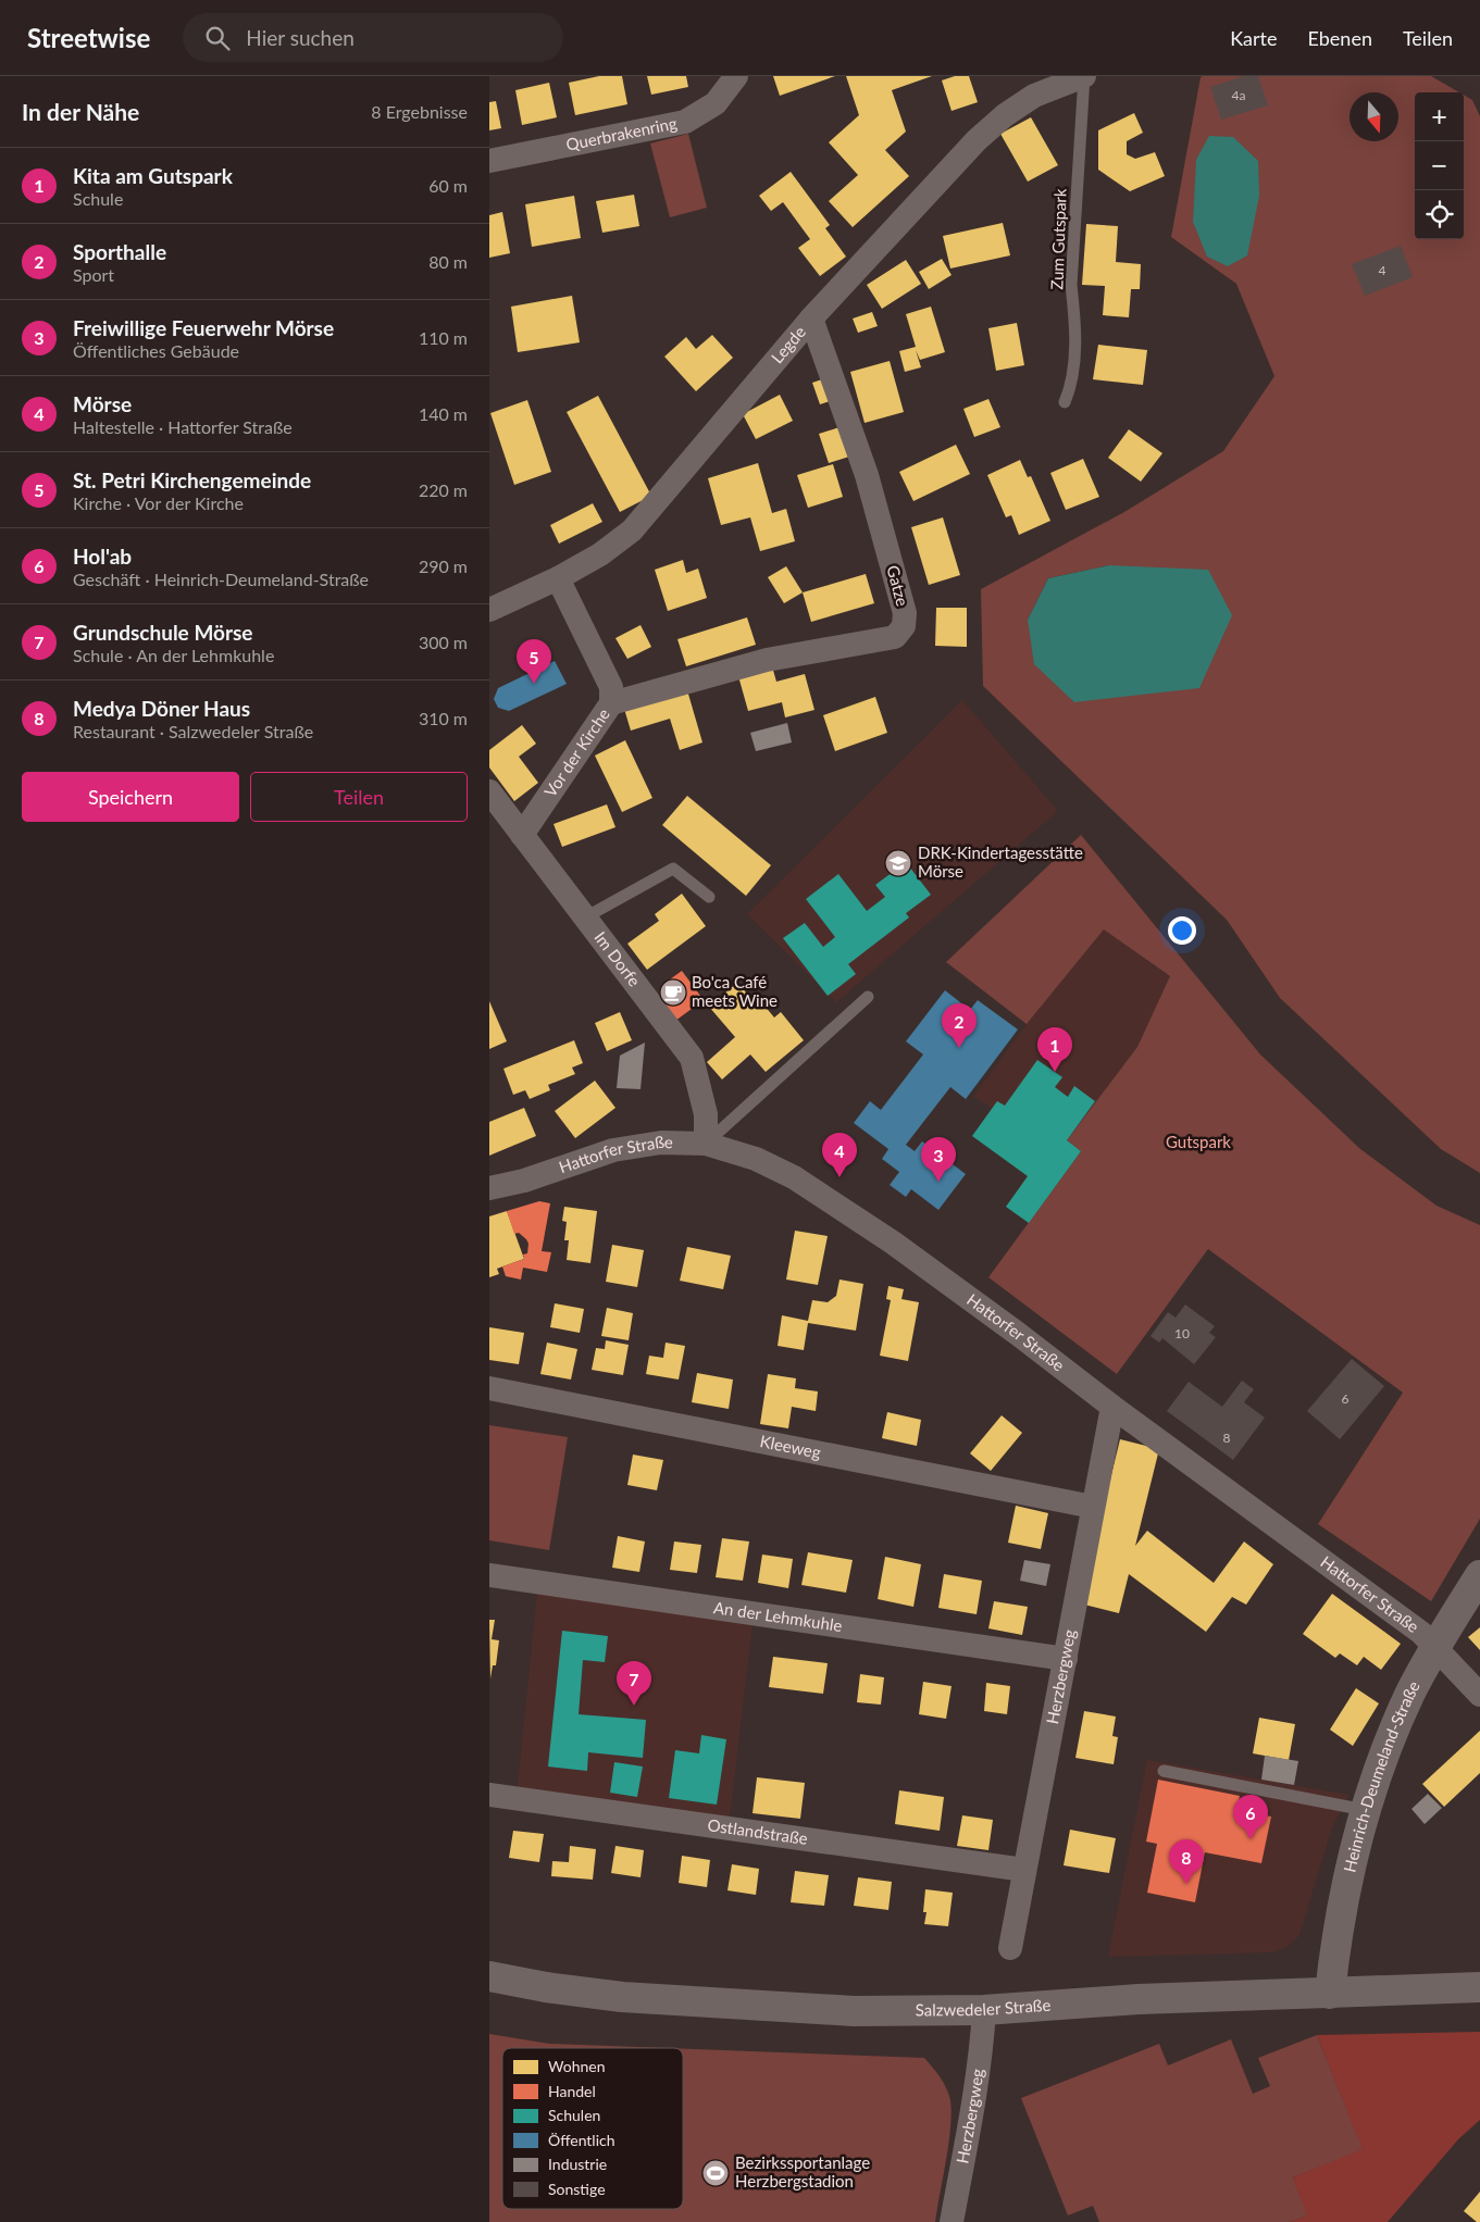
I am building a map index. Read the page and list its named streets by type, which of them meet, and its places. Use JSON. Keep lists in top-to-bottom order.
{
  "streets": {
    "street": [
      "Querbrakenring",
      "Legde",
      "Gatze",
      "Vor der Kirche",
      "Im Dorfe",
      "Hattorfer Straße",
      "Kleeweg",
      "An der Lehmkuhle",
      "Herzbergweg",
      "Heinrich-Deumeland-Straße",
      "Ostlandstraße",
      "Salzwedeler Straße"
    ],
    "lane": ["Zum Gutspark"]
  },
  "crossings": [
    ["Zum Gutspark", "Legde"],
    ["Legde", "Gatze"],
    ["Legde", "Vor der Kirche"],
    ["Gatze", "Vor der Kirche"],
    ["Vor der Kirche", "Im Dorfe"],
    ["Im Dorfe", "Hattorfer Straße"],
    ["Hattorfer Straße", "Herzbergweg"],
    ["Hattorfer Straße", "Heinrich-Deumeland-Straße"],
    ["Kleeweg", "Herzbergweg"],
    ["An der Lehmkuhle", "Herzbergweg"],
    ["Herzbergweg", "Ostlandstraße"],
    ["Herzbergweg", "Salzwedeler Straße"],
    ["Heinrich-Deumeland-Straße", "Salzwedeler Straße"]
  ],
  "parks": ["Gutspark"],
  "places": {
    "school or university": ["DRK-Kindertagesstätte Mörse"],
    "cafe": ["Bo'ca Café meets Wine"],
    "sports": ["Bezirkssportanlage Herzbergstadion"]
  },
  "house_numbers": [
    "4a",
    "4",
    "10",
    "6",
    "8"
  ],
  "legend": [
    "Wohnen",
    "Handel",
    "Schulen",
    "Öffentlich",
    "Industrie",
    "Sonstige"
  ],
  "north": "bottom",
  "page": {
    "header": "Streetwise",
    "search": "Hier suchen",
    "nav": ["Karte", "Ebenen", "Teilen"],
    "heading": ["In der Nähe", "8 Ergebnisse"],
    "map_buttons": ["+", "−"],
    "list": [
      {
        "mark": "1",
        "name": "Kita am Gutspark",
        "note": "Schule",
        "value": "60 m"
      },
      {
        "mark": "2",
        "name": "Sporthalle",
        "note": "Sport",
        "value": "80 m"
      },
      {
        "mark": "3",
        "name": "Freiwillige Feuerwehr Mörse",
        "note": "Öffentliches Gebäude",
        "value": "110 m"
      },
      {
        "mark": "4",
        "name": "Mörse",
        "note": "Haltestelle · Hattorfer Straße",
        "value": "140 m"
      },
      {
        "mark": "5",
        "name": "St. Petri Kirchengemeinde",
        "note": "Kirche · Vor der Kirche",
        "value": "220 m"
      },
      {
        "mark": "6",
        "name": "Hol'ab",
        "note": "Geschäft · Heinrich-Deumeland-Straße",
        "value": "290 m"
      },
      {
        "mark": "7",
        "name": "Grundschule Mörse",
        "note": "Schule · An der Lehmkuhle",
        "value": "300 m"
      },
      {
        "mark": "8",
        "name": "Medya Döner Haus",
        "note": "Restaurant · Salzwedeler Straße",
        "value": "310 m"
      }
    ],
    "pins": [
      "5",
      "2",
      "1",
      "4",
      "3",
      "7",
      "6",
      "8"
    ],
    "buttons": ["Speichern", "Teilen"]
  }
}
